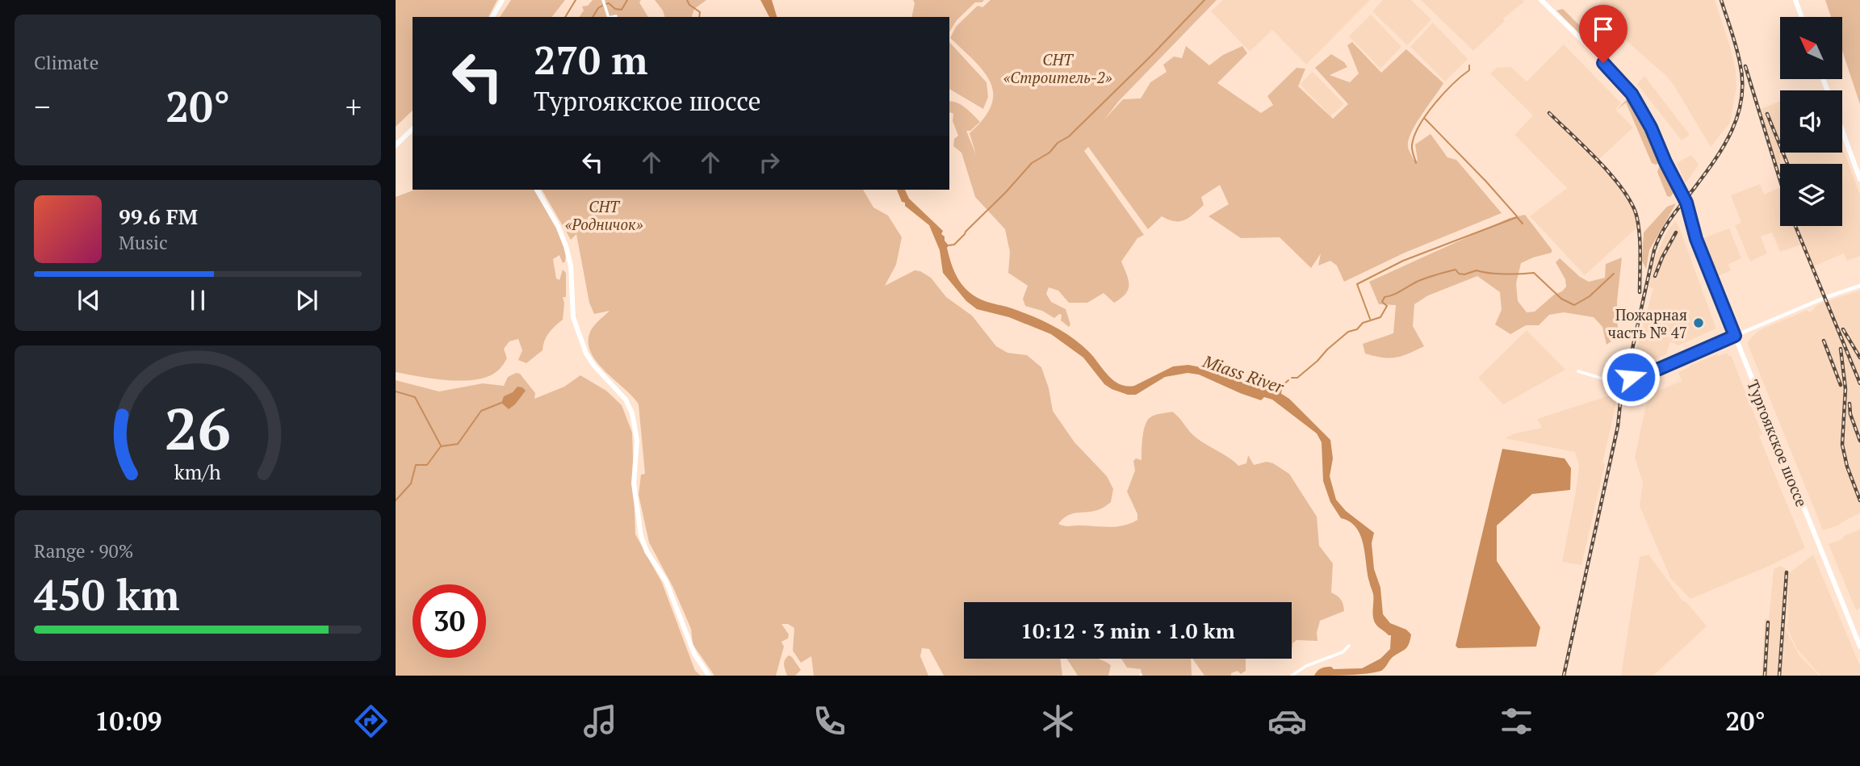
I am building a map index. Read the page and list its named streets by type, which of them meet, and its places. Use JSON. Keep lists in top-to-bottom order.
{
  "streets": {
    "main road": ["Тургоякское шоссе"]
  },
  "water": ["Miass River"],
  "parks": ["СНТ «Строитель-2»", "СНТ «Родничок»"],
  "places": ["Пожарная часть № 47"],
  "north": "top left",
  "page": {
    "tile": [
      "Climate",
      ["Range · 90%", "450 km"]
    ],
    "turn": ["270 m", "Тургоякское шоссе"],
    "heat": ["−", "20°", "+"],
    "song": ["99.6 FM", "Music"],
    "limit": "30",
    "trip": "10:12 · 3 min · 1.0 km",
    "tabs": ["10:09", "20°"],
    "gauge": ["26", "km/h"]
  }
}
